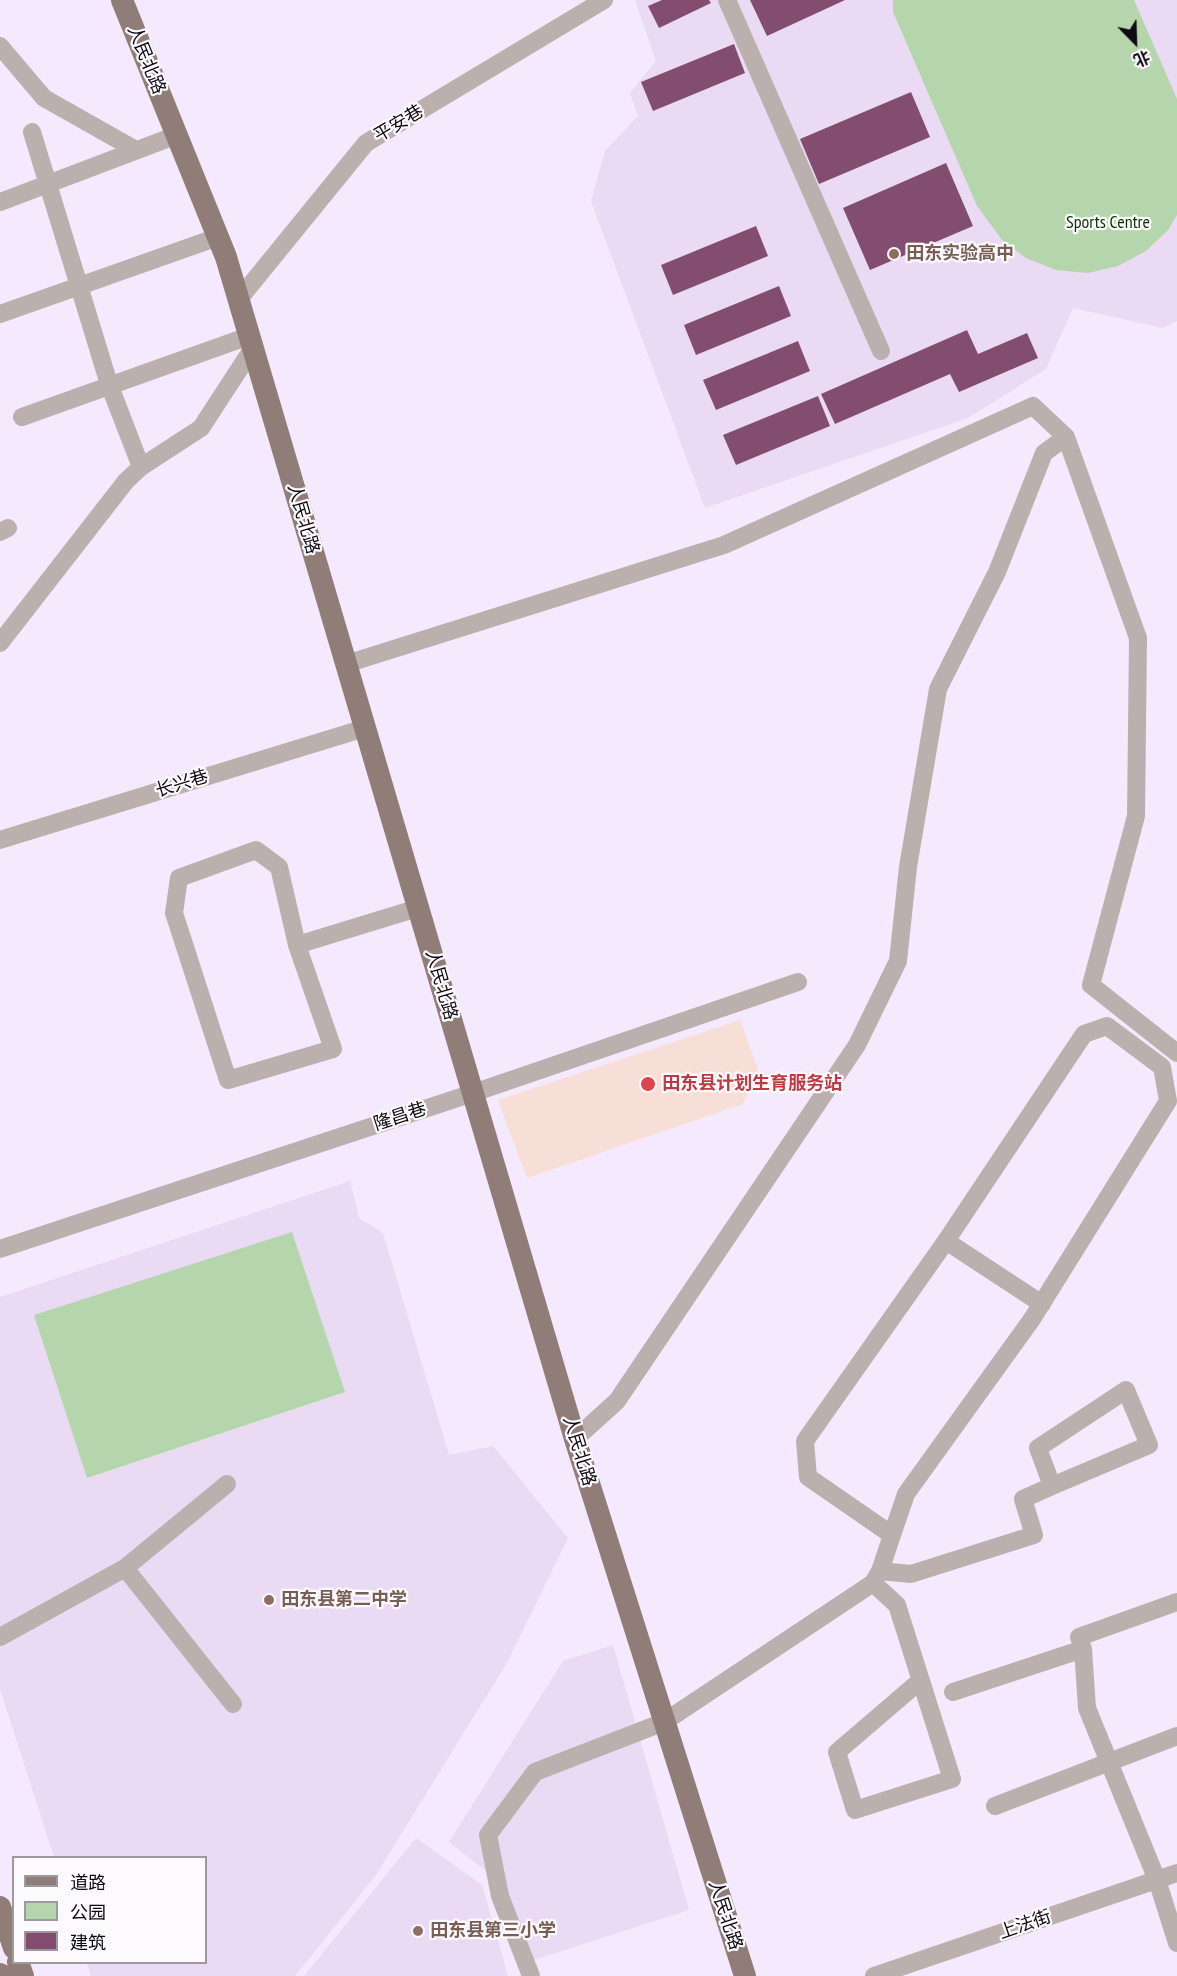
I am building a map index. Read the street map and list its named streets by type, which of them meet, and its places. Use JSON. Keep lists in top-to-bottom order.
{
  "streets": {
    "main road": ["人民北路"],
    "street": [
      "平安巷",
      "长兴巷",
      "隆昌巷",
      "上法街"
    ]
  },
  "crossings": [
    ["人民北路", "平安巷"],
    ["人民北路", "长兴巷"],
    ["人民北路", "隆昌巷"]
  ],
  "parks": ["Sports Centre"],
  "places": [
    "田东实验高中",
    "田东县计划生育服务站",
    "田东县第二中学",
    "田东县第三小学"
  ],
  "legend": ["道路", "公园", "建筑"],
  "north": "bottom right"
}
